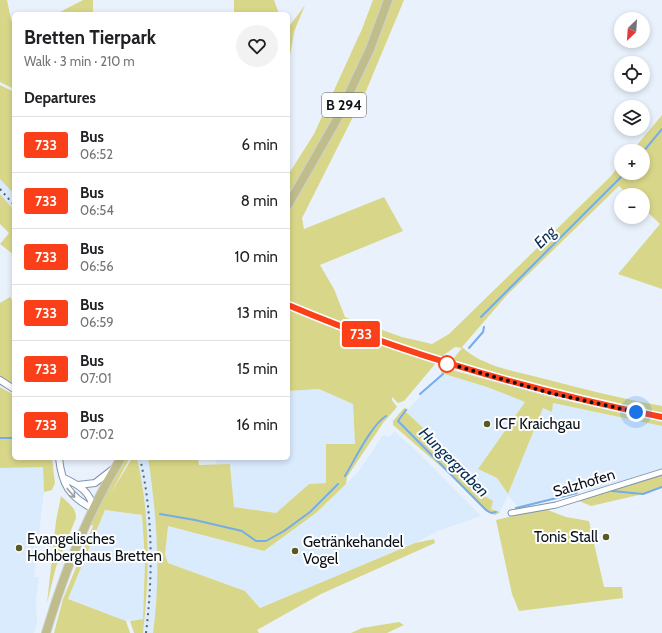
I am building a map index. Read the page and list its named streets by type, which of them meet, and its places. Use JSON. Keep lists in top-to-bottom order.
{
  "streets": {
    "main road": ["B 294"],
    "street": ["Salzhofen"]
  },
  "water": ["Eng", "Hungergraben"],
  "places": [
    "ICF Kraichgau",
    "Tonis Stall",
    "Evangelisches Hohberghaus Bretten",
    "Getränkehandel Vogel"
  ],
  "lines": ["bus line 733"],
  "north": "bottom left",
  "page": {
    "on_map": "733",
    "map_buttons": ["+", "−"],
    "heading": [
      ["Bretten Tierpark", "Walk · 3 min · 210 m"],
      "Departures"
    ],
    "list": [
      {
        "mark": "733",
        "name": "Bus",
        "note": "06:52",
        "value": "6 min"
      },
      {
        "mark": "733",
        "name": "Bus",
        "note": "06:54",
        "value": "8 min"
      },
      {
        "mark": "733",
        "name": "Bus",
        "note": "06:56",
        "value": "10 min"
      },
      {
        "mark": "733",
        "name": "Bus",
        "note": "06:59",
        "value": "13 min"
      },
      {
        "mark": "733",
        "name": "Bus",
        "note": "07:01",
        "value": "15 min"
      },
      {
        "mark": "733",
        "name": "Bus",
        "note": "07:02",
        "value": "16 min"
      }
    ]
  }
}
